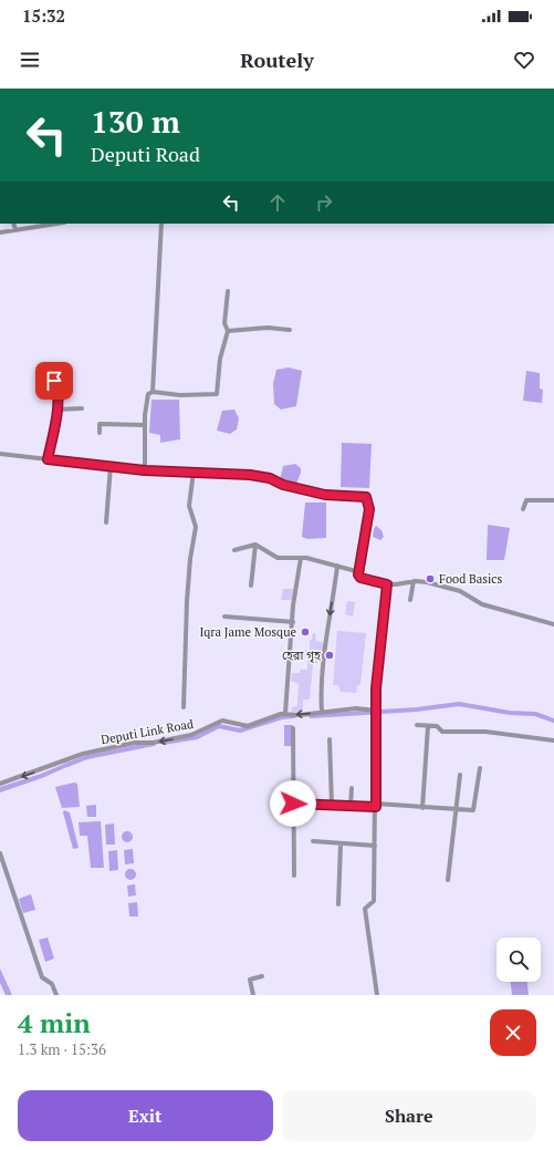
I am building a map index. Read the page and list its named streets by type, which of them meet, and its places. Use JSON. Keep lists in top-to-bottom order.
{
  "streets": {
    "street": ["Deputi Link Road"]
  },
  "one_way": ["Deputi Link Road"],
  "places": ["Food Basics", "Iqra Jame Mosque", "হেরা গৃহ"],
  "page": {
    "status": "15:32",
    "header": "Routely",
    "turn": ["130 m", "Deputi Road"],
    "heading": ["4 min", "1.3 km · 15:36"],
    "buttons": ["Exit", "Share"]
  }
}
